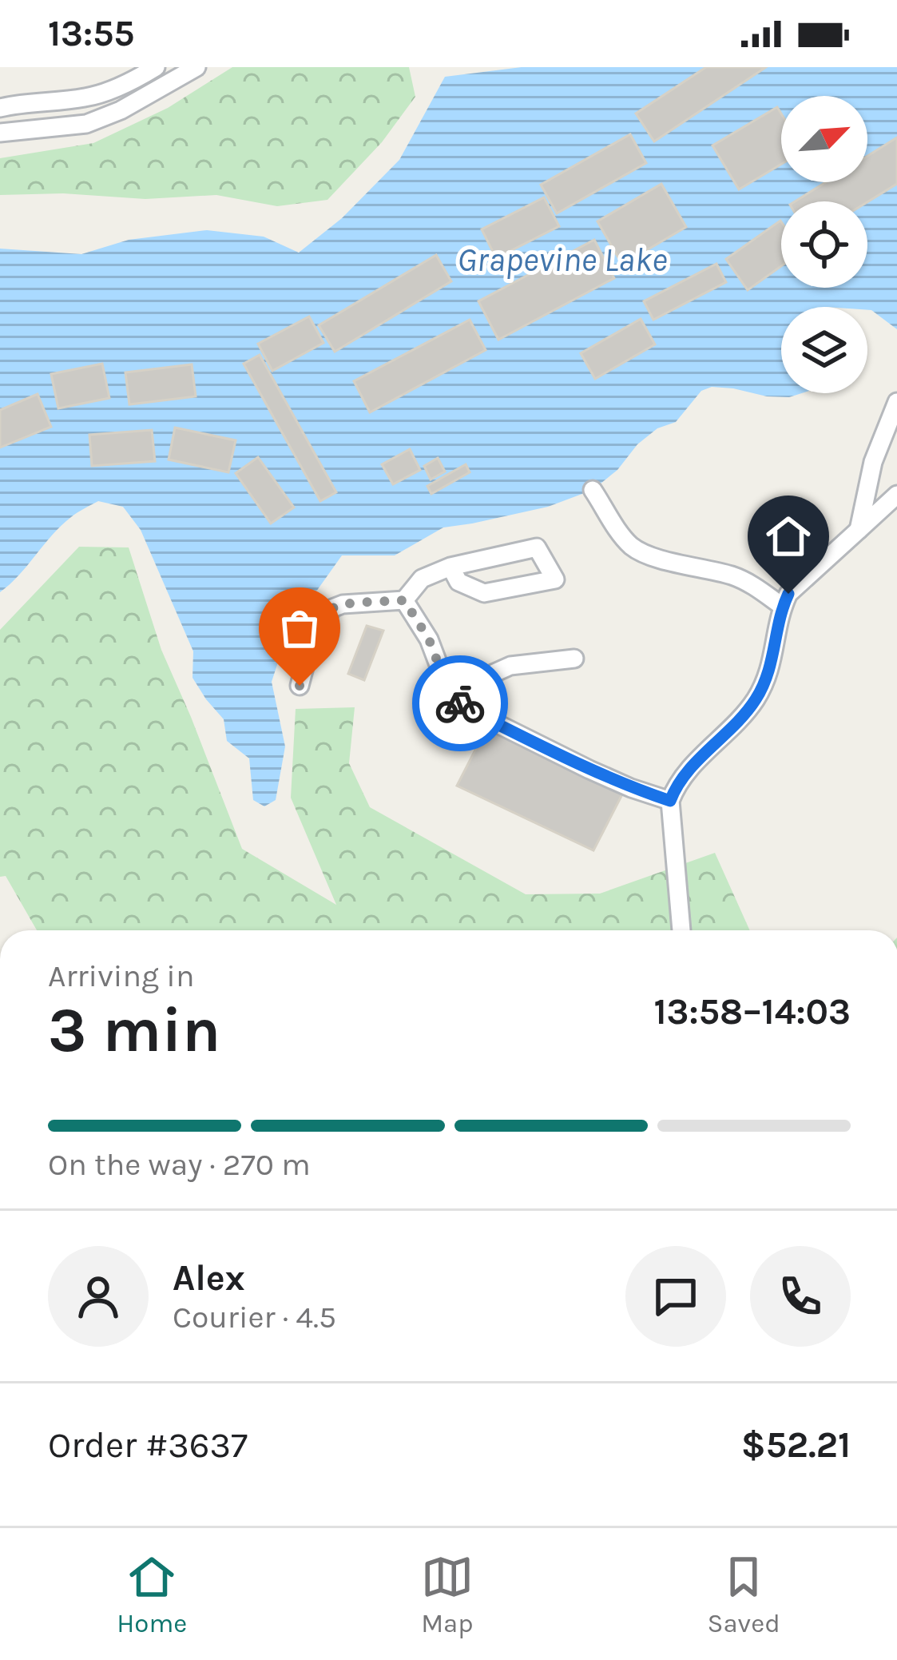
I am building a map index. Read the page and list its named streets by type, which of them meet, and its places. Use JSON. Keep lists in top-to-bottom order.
{
  "water": ["Grapevine Lake"],
  "north": "top right",
  "page": {
    "status": "13:55",
    "heading": ["3 min", "Arriving in", "13:58–14:03"],
    "panel": [
      "Alex",
      "Courier · 4.5",
      "Order #3637",
      "$52.21"
    ],
    "bar": "On the way · 270 m",
    "tabs": ["Home", "Map", "Saved"]
  }
}
